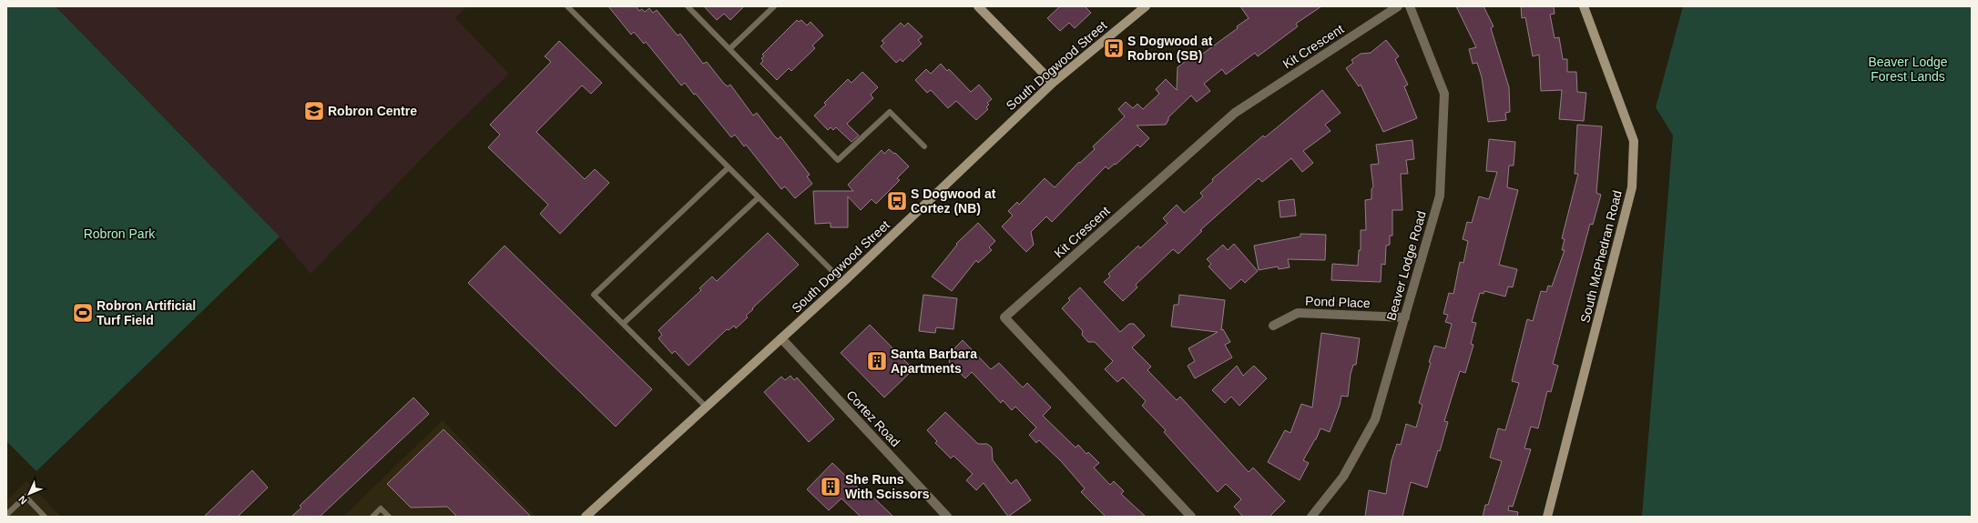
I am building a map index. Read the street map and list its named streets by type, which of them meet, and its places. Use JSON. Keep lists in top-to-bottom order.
{
  "streets": {
    "main road": ["South Dogwood Street", "South McPhedran Road"],
    "street": [
      "Kit Crescent",
      "Beaver Lodge Road",
      "Pond Place",
      "Cortez Road"
    ]
  },
  "crossings": [
    ["South Dogwood Street", "Cortez Road"],
    ["Beaver Lodge Road", "Pond Place"]
  ],
  "parks": ["Beaver Lodge Forest Lands", "Robron Park"],
  "places": {
    "bus stop": ["S Dogwood at Robron (SB)", "S Dogwood at Cortez (NB)"],
    "school or university": ["Robron Centre"],
    "sports": ["Robron Artificial Turf Field"],
    "building": ["Santa Barbara Apartments", "She Runs With Scissors"]
  },
  "north": "bottom left"
}
